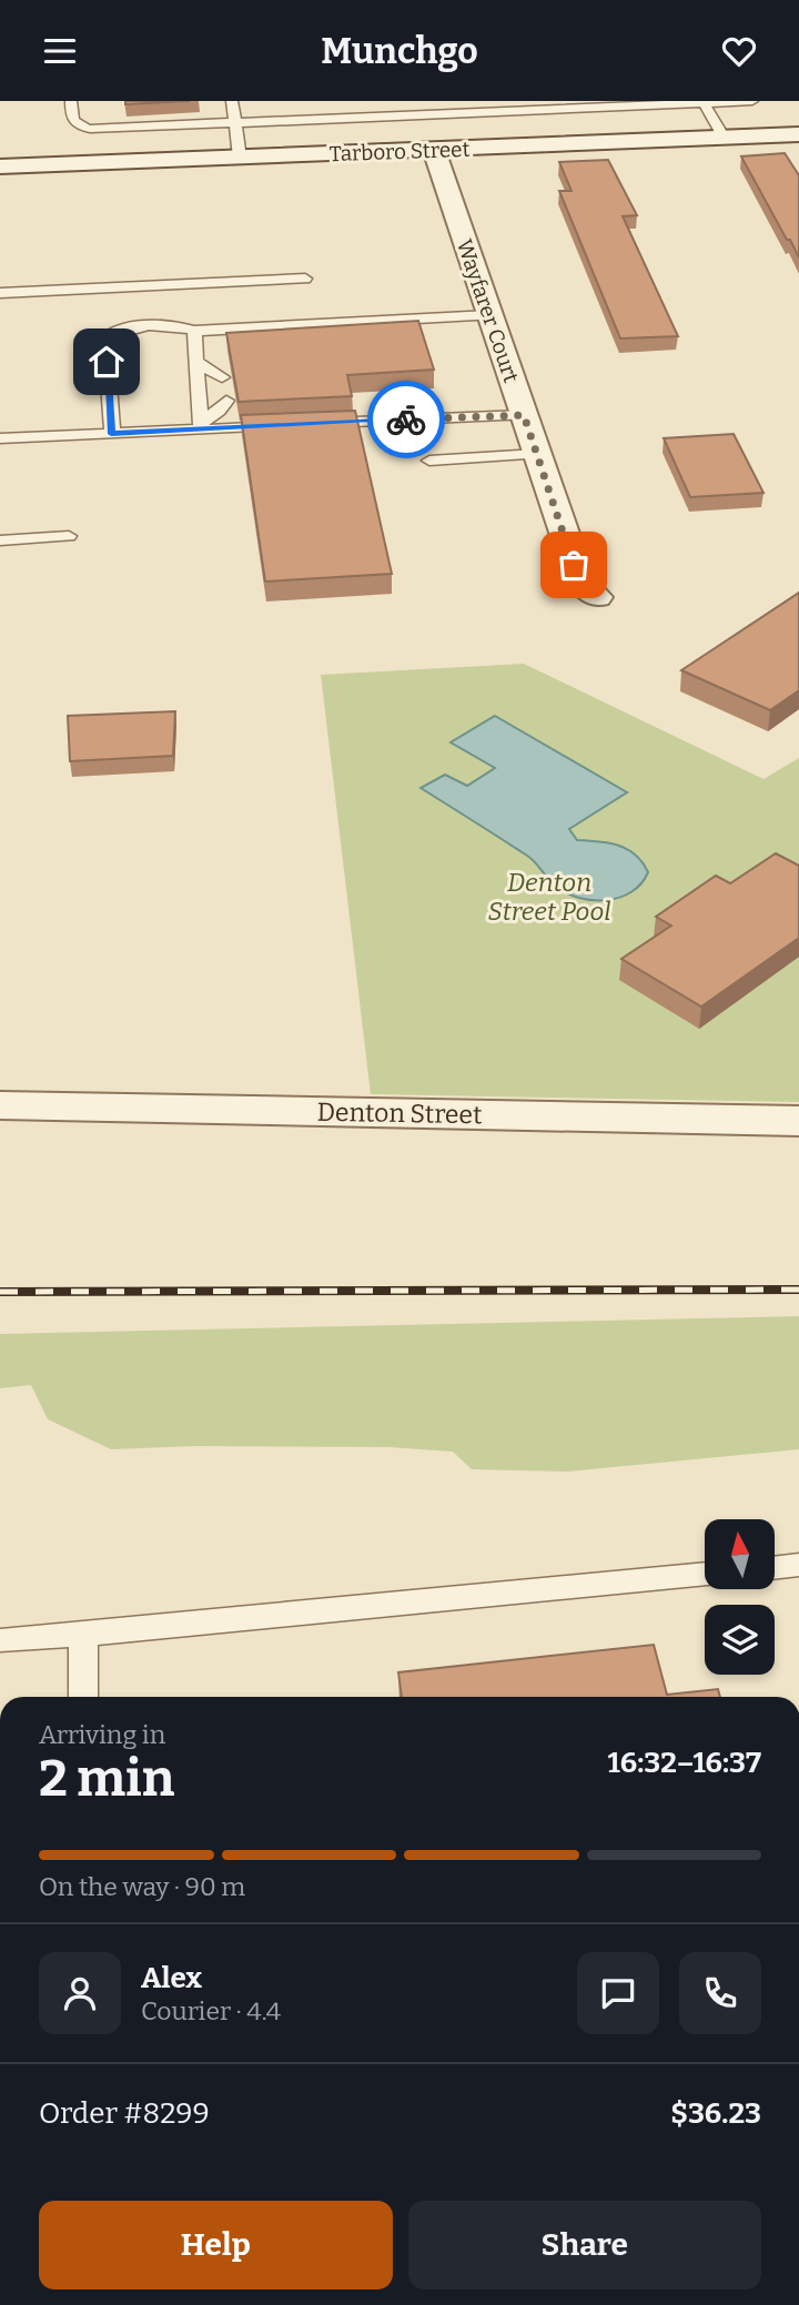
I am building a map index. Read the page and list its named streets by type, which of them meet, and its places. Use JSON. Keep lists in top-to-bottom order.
{
  "streets": {
    "street": ["Tarboro Street", "Wayfarer Court", "Denton Street"]
  },
  "crossings": [
    ["Tarboro Street", "Wayfarer Court"]
  ],
  "parks": ["Denton Street Pool"],
  "north": "top",
  "page": {
    "header": "Munchgo",
    "heading": ["2 min", "Arriving in", "16:32–16:37"],
    "panel": [
      "Alex",
      "Courier · 4.4",
      "Order #8299",
      "$36.23"
    ],
    "bar": "On the way · 90 m",
    "buttons": ["Help", "Share"]
  }
}
